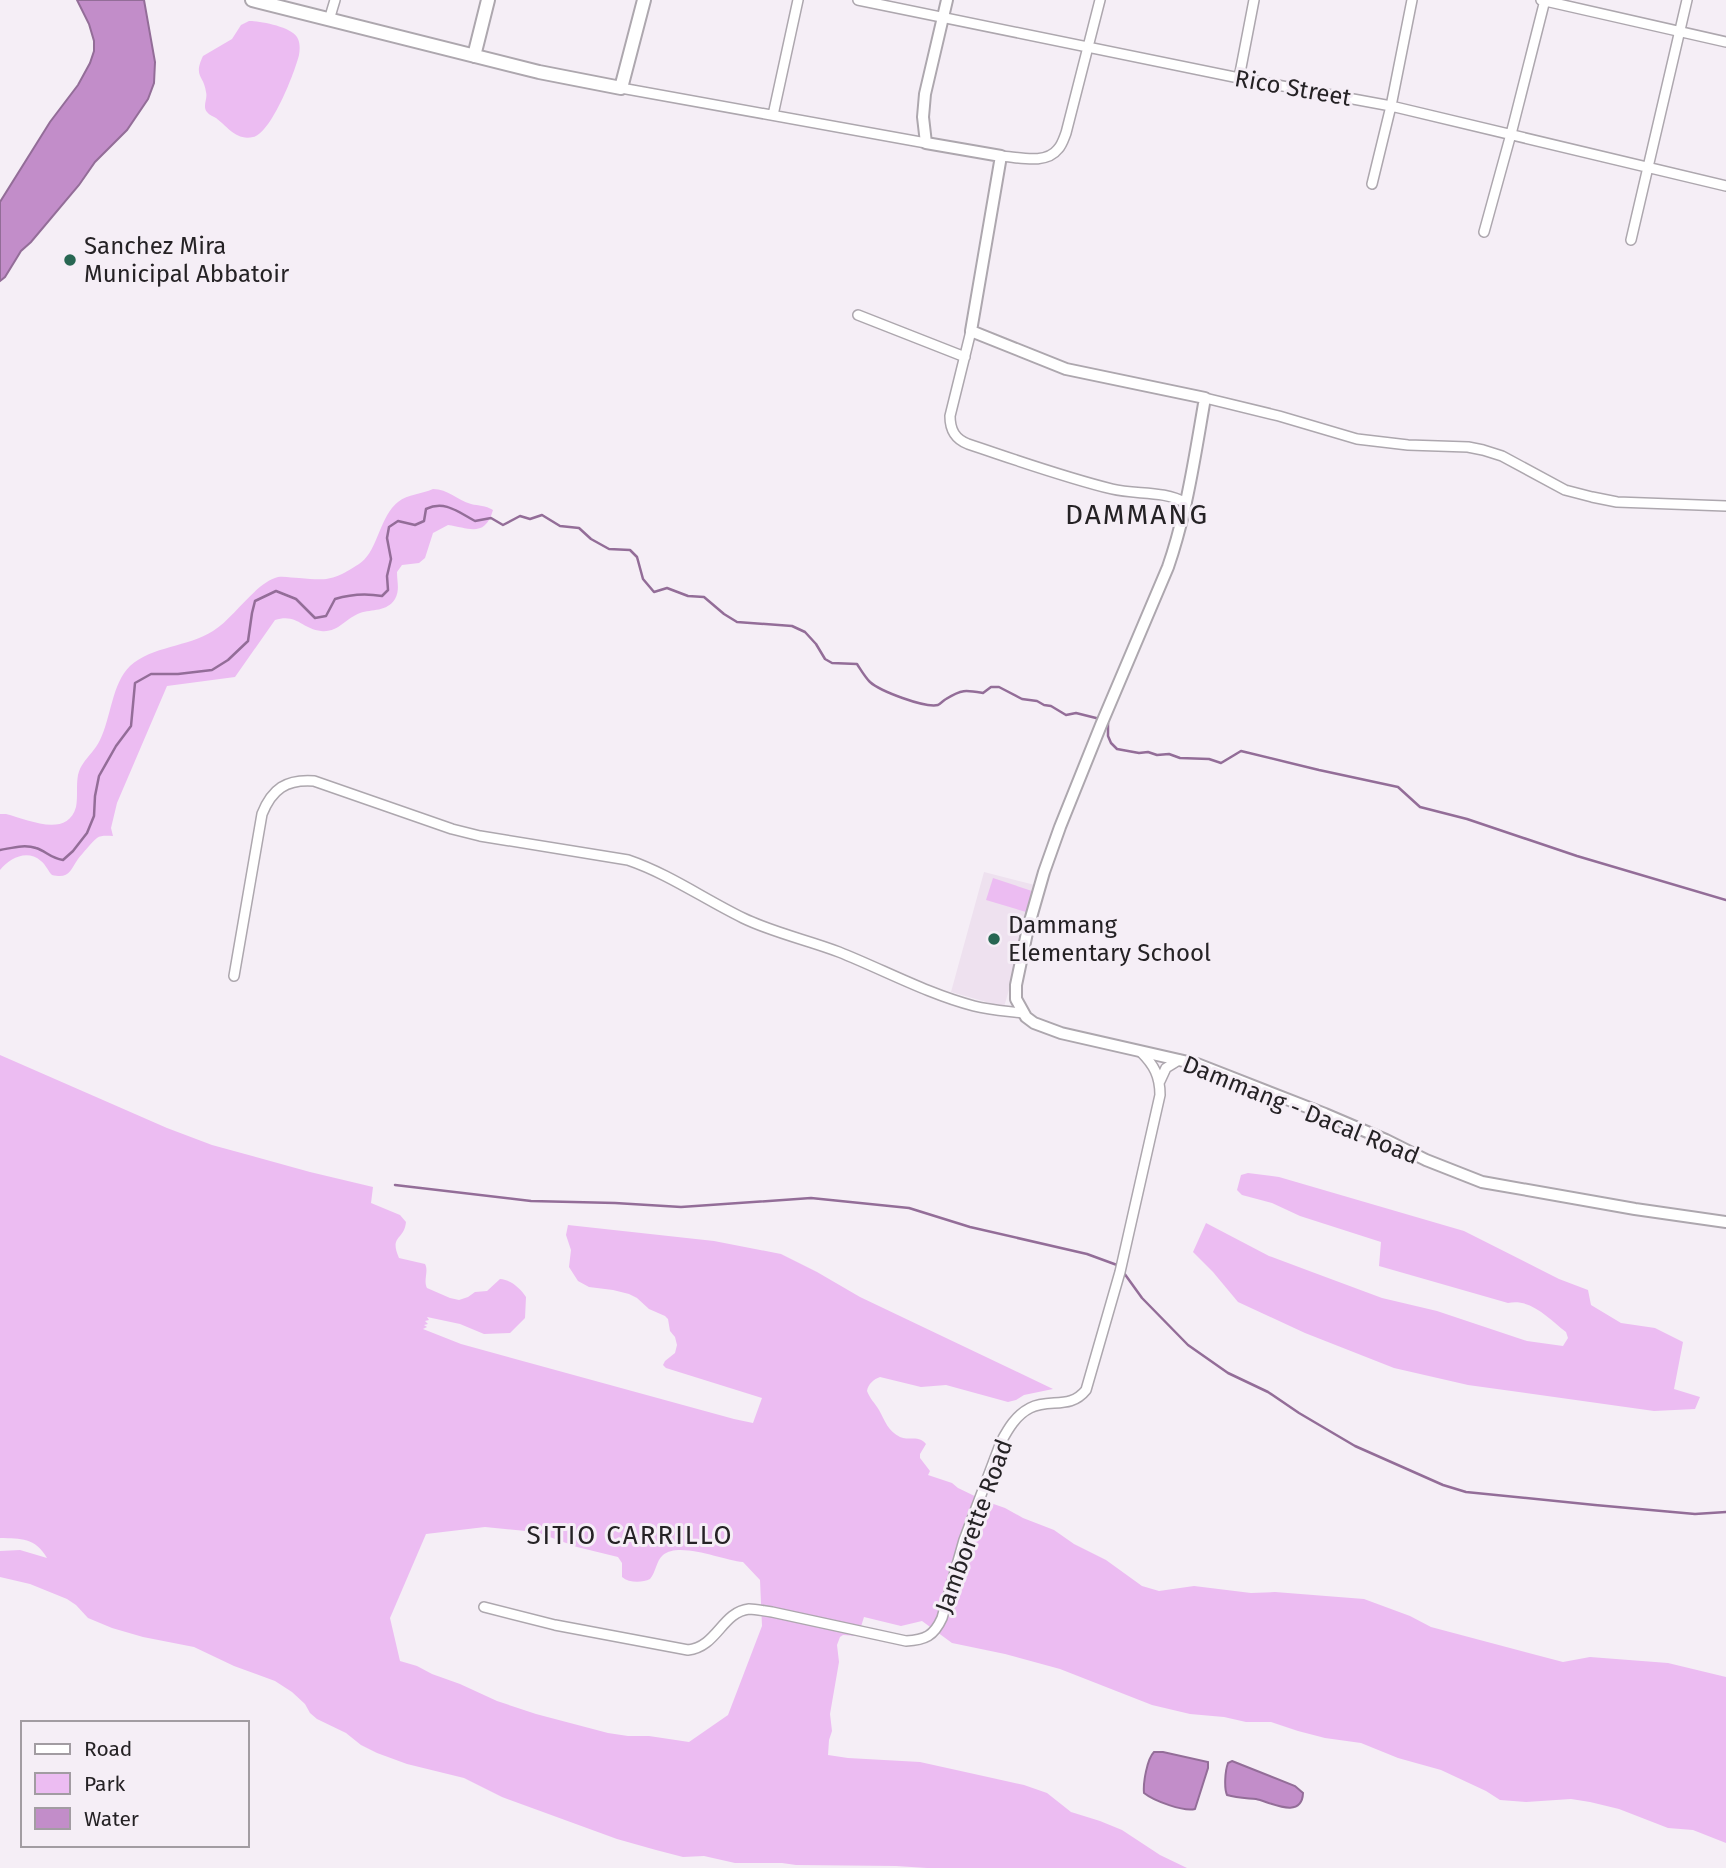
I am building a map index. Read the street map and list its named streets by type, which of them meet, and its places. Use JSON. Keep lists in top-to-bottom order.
{
  "streets": {
    "street": ["Rico Street", "Dammang - Dacal Road", "Jamborette Road"]
  },
  "districts": ["DAMMANG", "SITIO CARRILLO"],
  "places": ["Sanchez Mira Municipal Abbatoir", "Dammang Elementary School"],
  "legend": ["Road", "Park", "Water"]
}
